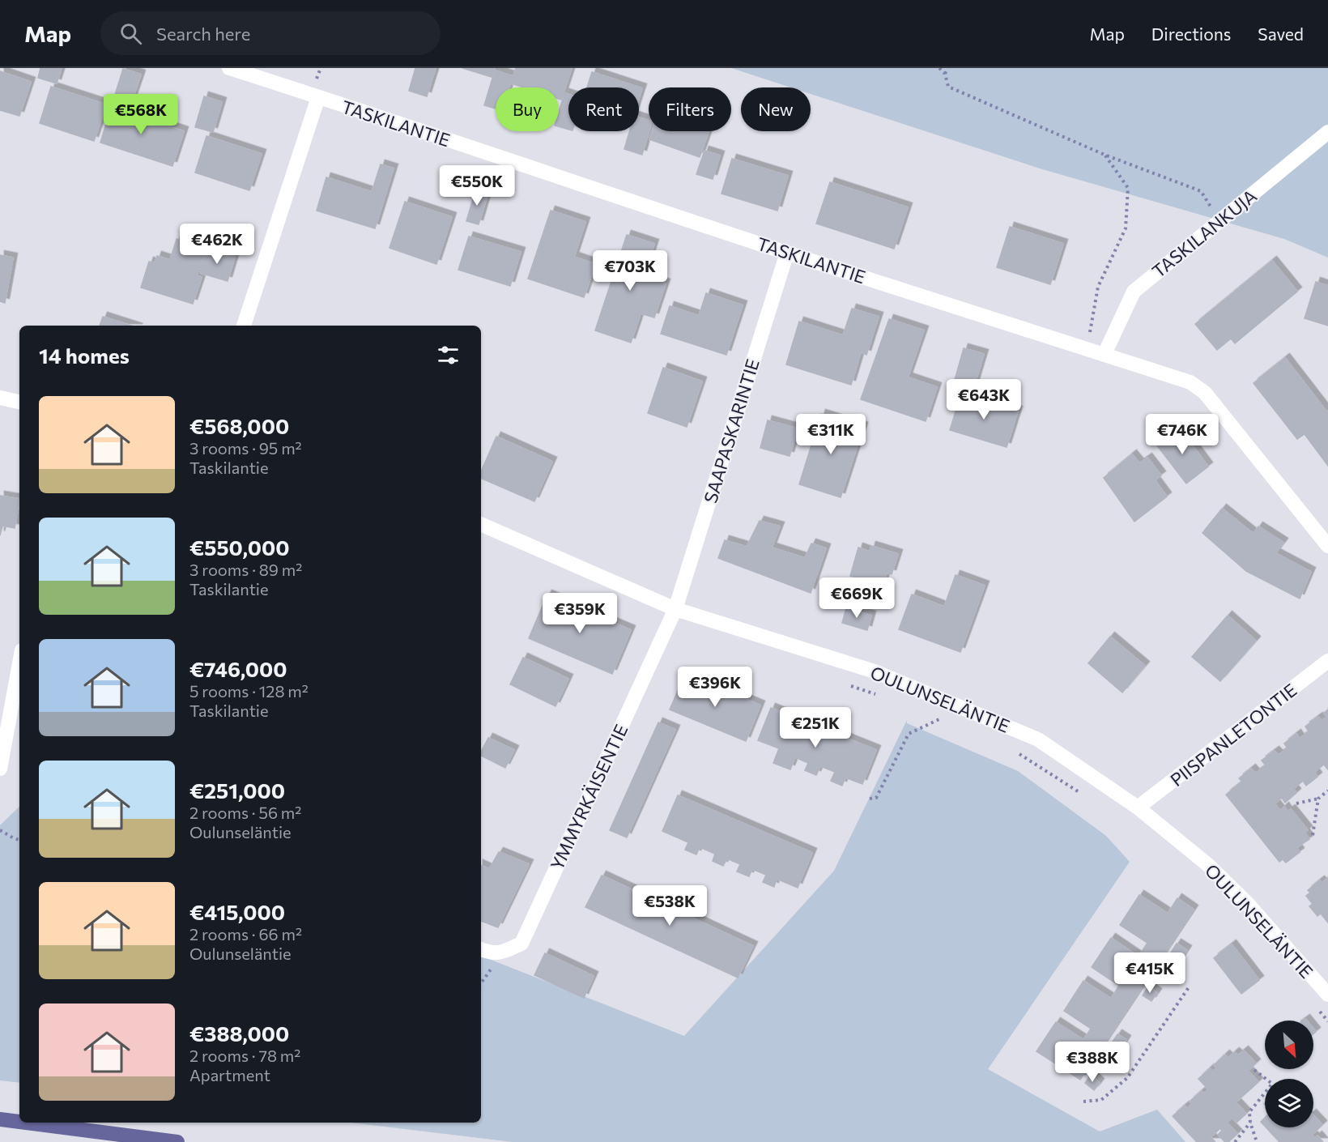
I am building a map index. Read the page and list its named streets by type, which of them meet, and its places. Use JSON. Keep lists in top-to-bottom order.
{
  "streets": {
    "street": [
      "TASKILANTIE",
      "TASKILANKUJA",
      "SAAPASKARINTIE",
      "OULUNSELÄNTIE",
      "PIISPANLETONTIE",
      "YMMYRKÄISENTIE"
    ]
  },
  "crossings": [
    ["TASKILANTIE", "TASKILANKUJA"],
    ["TASKILANTIE", "SAAPASKARINTIE"],
    ["SAAPASKARINTIE", "OULUNSELÄNTIE"],
    ["SAAPASKARINTIE", "YMMYRKÄISENTIE"],
    ["OULUNSELÄNTIE", "PIISPANLETONTIE"],
    ["OULUNSELÄNTIE", "YMMYRKÄISENTIE"]
  ],
  "north": "bottom right",
  "page": {
    "header": "Map",
    "search": "Search here",
    "nav": ["Map", "Directions", "Saved"],
    "chip": [
      "Buy",
      "Rent",
      "Filters",
      "New"
    ],
    "price": [
      "€568K",
      "€550K",
      "€462K",
      "€703K",
      "€643K",
      "€311K",
      "€746K",
      "€669K",
      "€359K",
      "€396K",
      "€251K",
      "€538K",
      "€415K",
      "€388K"
    ],
    "heading": "14 homes",
    "list": [
      {
        "name": "€568,000",
        "note": "3 rooms · 95 m² · Taskilantie"
      },
      {
        "name": "€550,000",
        "note": "3 rooms · 89 m² · Taskilantie"
      },
      {
        "name": "€746,000",
        "note": "5 rooms · 128 m² · Taskilantie"
      },
      {
        "name": "€251,000",
        "note": "2 rooms · 56 m² · Oulunseläntie"
      },
      {
        "name": "€415,000",
        "note": "2 rooms · 66 m² · Oulunseläntie"
      },
      {
        "name": "€388,000",
        "note": "2 rooms · 78 m² · Apartment"
      }
    ]
  }
}
